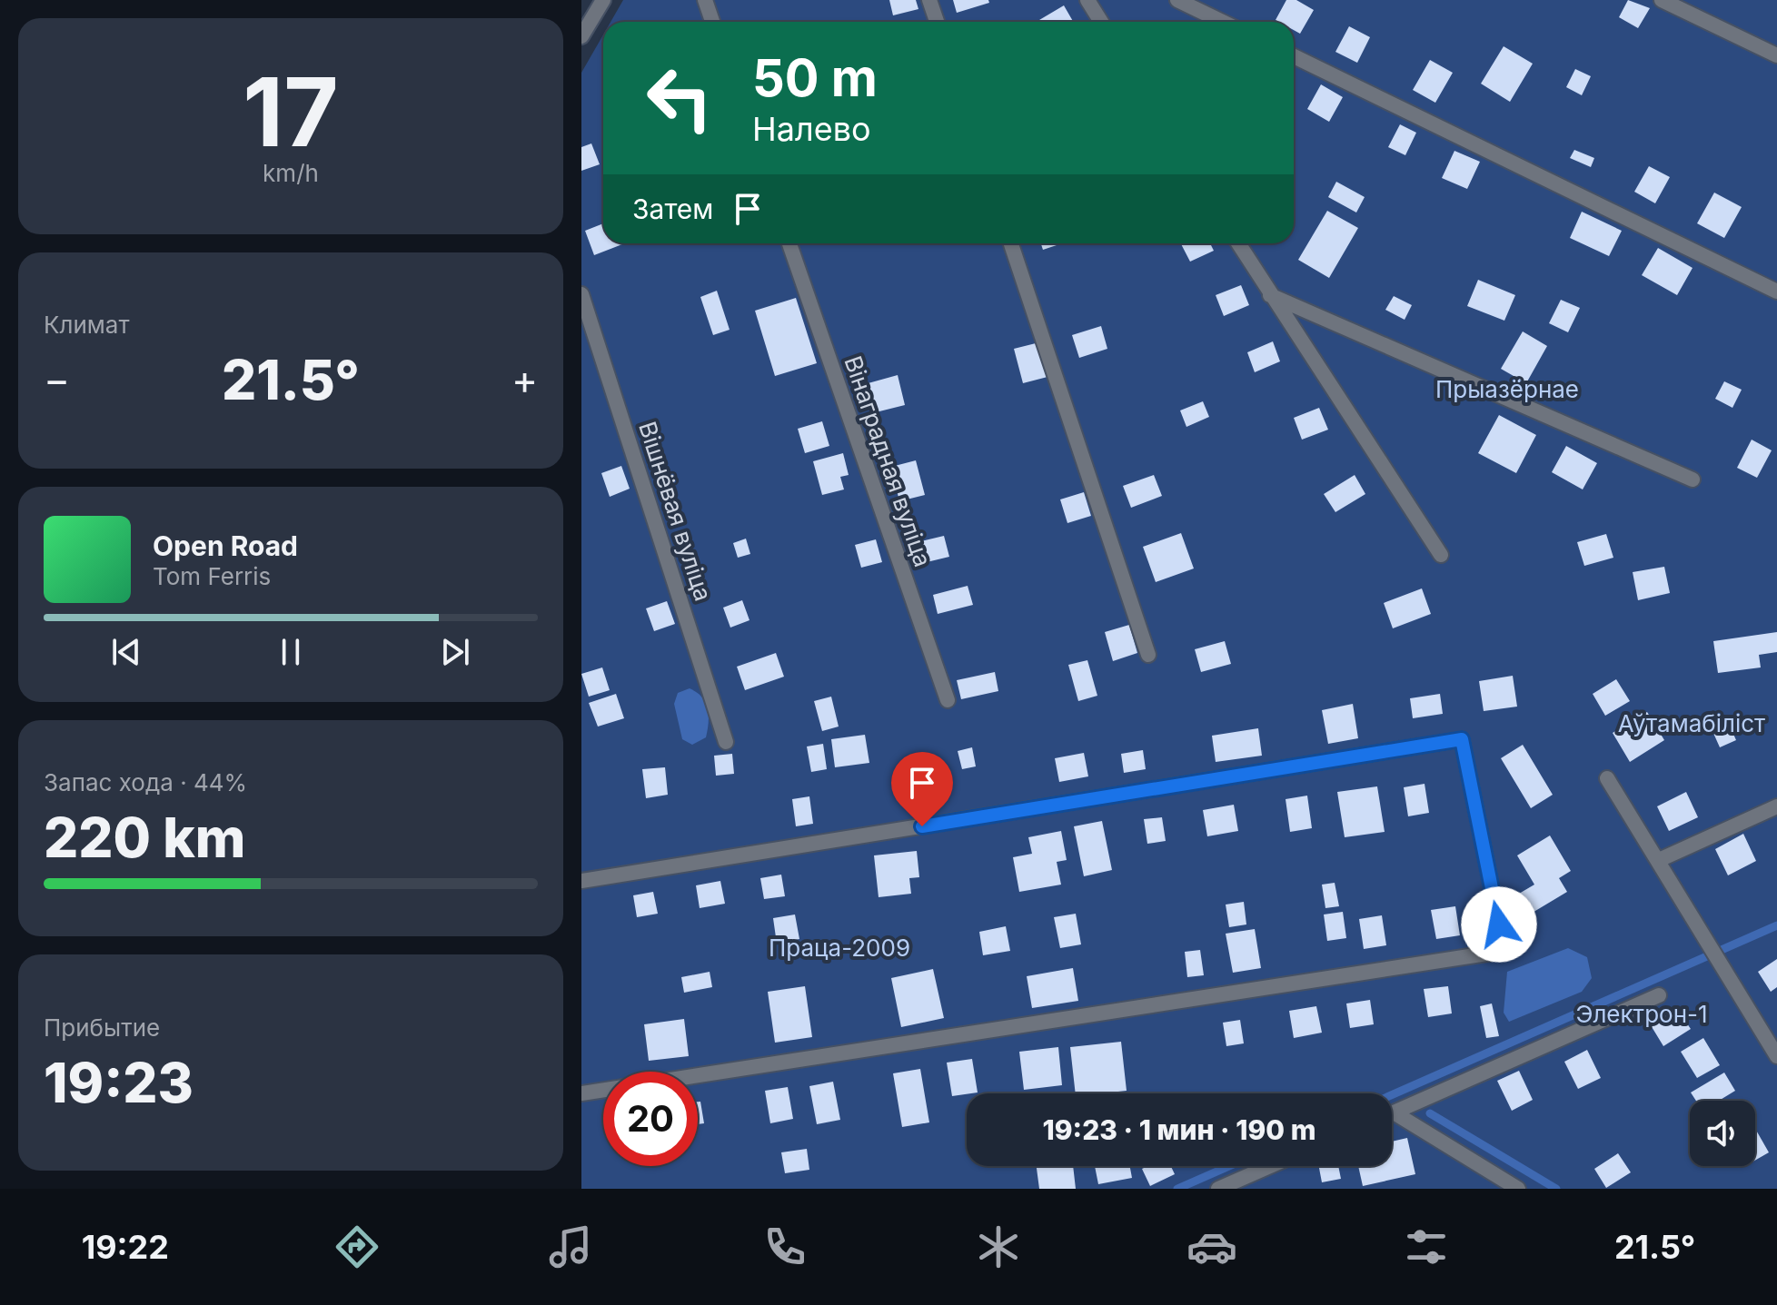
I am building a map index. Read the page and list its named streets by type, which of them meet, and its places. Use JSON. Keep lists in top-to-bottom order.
{
  "streets": {
    "lane": ["Вінаградная вуліца", "Вішнёвая вуліца"]
  },
  "parks": [
    "Прыазёрнае",
    "Аўтамабіліст",
    "Праца-2009",
    "Электрон-1"
  ],
  "page": {
    "tile": [
      ["17", "km/h"],
      "Климат",
      ["Запас хода · 44%", "220 km"],
      ["Прибытие", "19:23"]
    ],
    "turn": ["50 m", "Налево"],
    "then": "Затем",
    "heat": ["−", "21.5°", "+"],
    "song": ["Open Road", "Tom Ferris"],
    "limit": "20",
    "trip": "19:23 · 1 мин · 190 m",
    "tabs": ["19:22", "21.5°"]
  }
}
